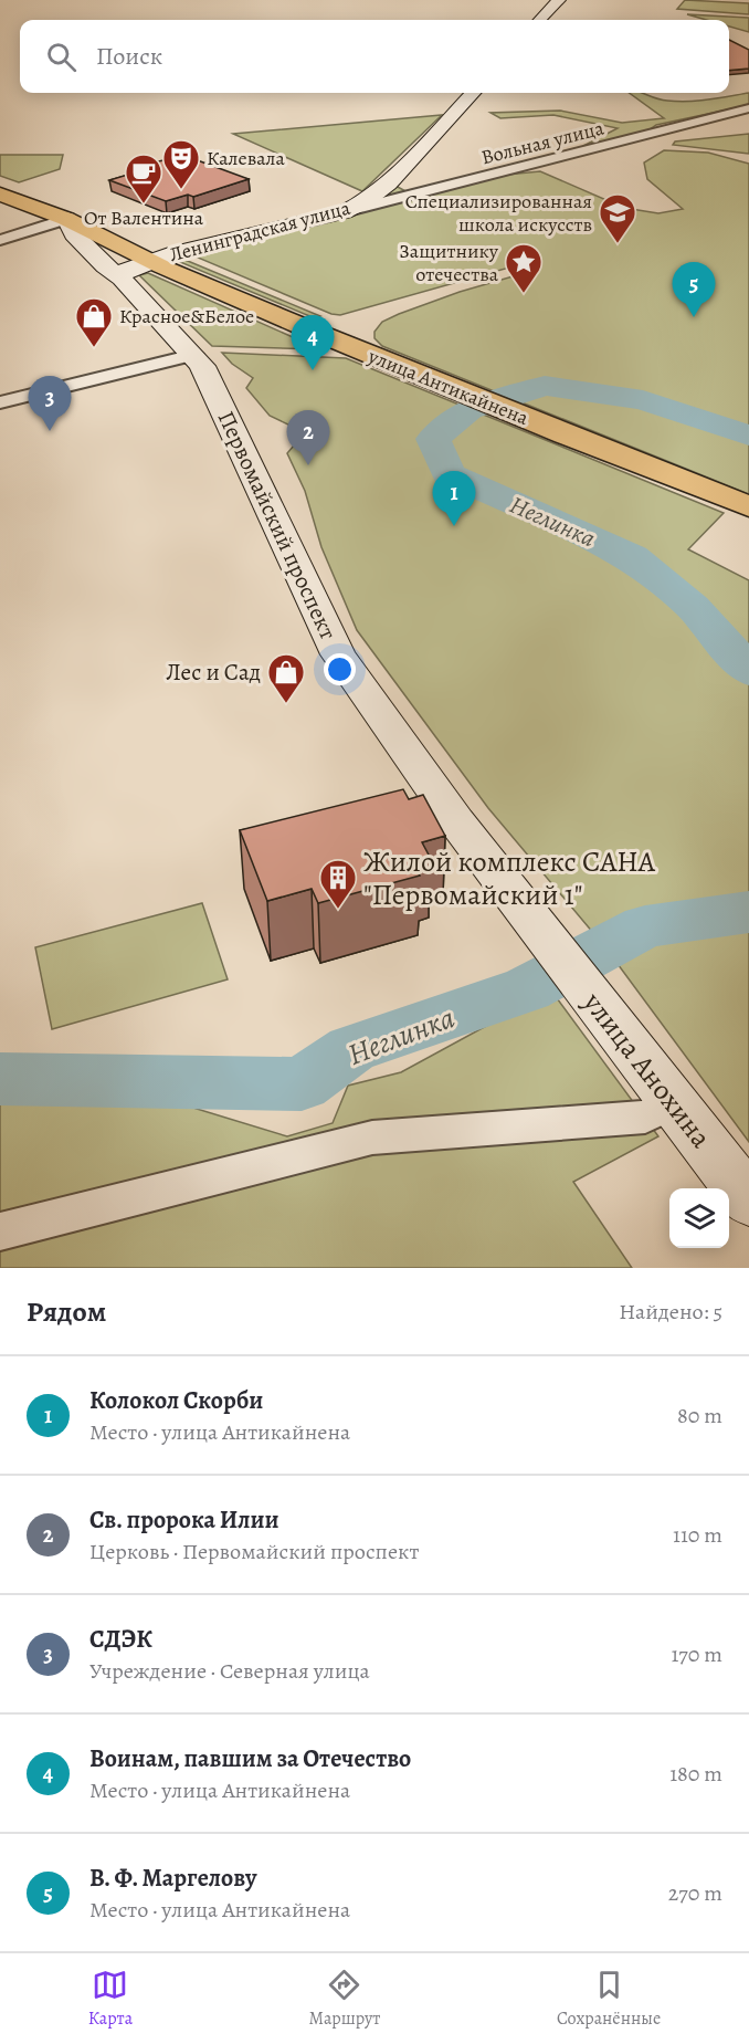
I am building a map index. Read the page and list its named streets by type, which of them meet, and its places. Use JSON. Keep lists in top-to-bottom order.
{
  "streets": {
    "main road": ["улица Антикайнена"],
    "street": [
      "Вольная улица",
      "Ленинградская улица",
      "Первомайский проспект",
      "улица Анохина"
    ]
  },
  "crossings": [
    ["Вольная улица", "Ленинградская улица"],
    ["Ленинградская улица", "улица Антикайнена"],
    ["Ленинградская улица", "Первомайский проспект"],
    ["Первомайский проспект", "улица Анохина"]
  ],
  "water": ["Неглинка"],
  "places": {
    "theatre": ["Калевала"],
    "cafe": ["От Валентина"],
    "school or university": ["Специализированная школа искусств"],
    "place": ["Защитнику отечества"],
    "shop": ["Красное&Белое", "Лес и Сад"],
    "building": ["Жилой комплекс САНА \"Первомайский 1\""]
  },
  "page": {
    "search": "Поиск",
    "pins": [
      "5",
      "4",
      "3",
      "2",
      "1"
    ],
    "heading": ["Рядом", "Найдено: 5"],
    "list": [
      {
        "mark": "1",
        "name": "Колокол Скорби",
        "note": "Место · улица Антикайнена",
        "value": "80 m"
      },
      {
        "mark": "2",
        "name": "Св. пророка Илии",
        "note": "Церковь · Первомайский проспект",
        "value": "110 m"
      },
      {
        "mark": "3",
        "name": "СДЭК",
        "note": "Учреждение · Северная улица",
        "value": "170 m"
      },
      {
        "mark": "4",
        "name": "Воинам, павшим за Отечество",
        "note": "Место · улица Антикайнена",
        "value": "180 m"
      },
      {
        "mark": "5",
        "name": "В. Ф. Маргелову",
        "note": "Место · улица Антикайнена",
        "value": "270 m"
      }
    ],
    "nav": ["Карта", "Маршрут", "Сохранённые"]
  }
}
